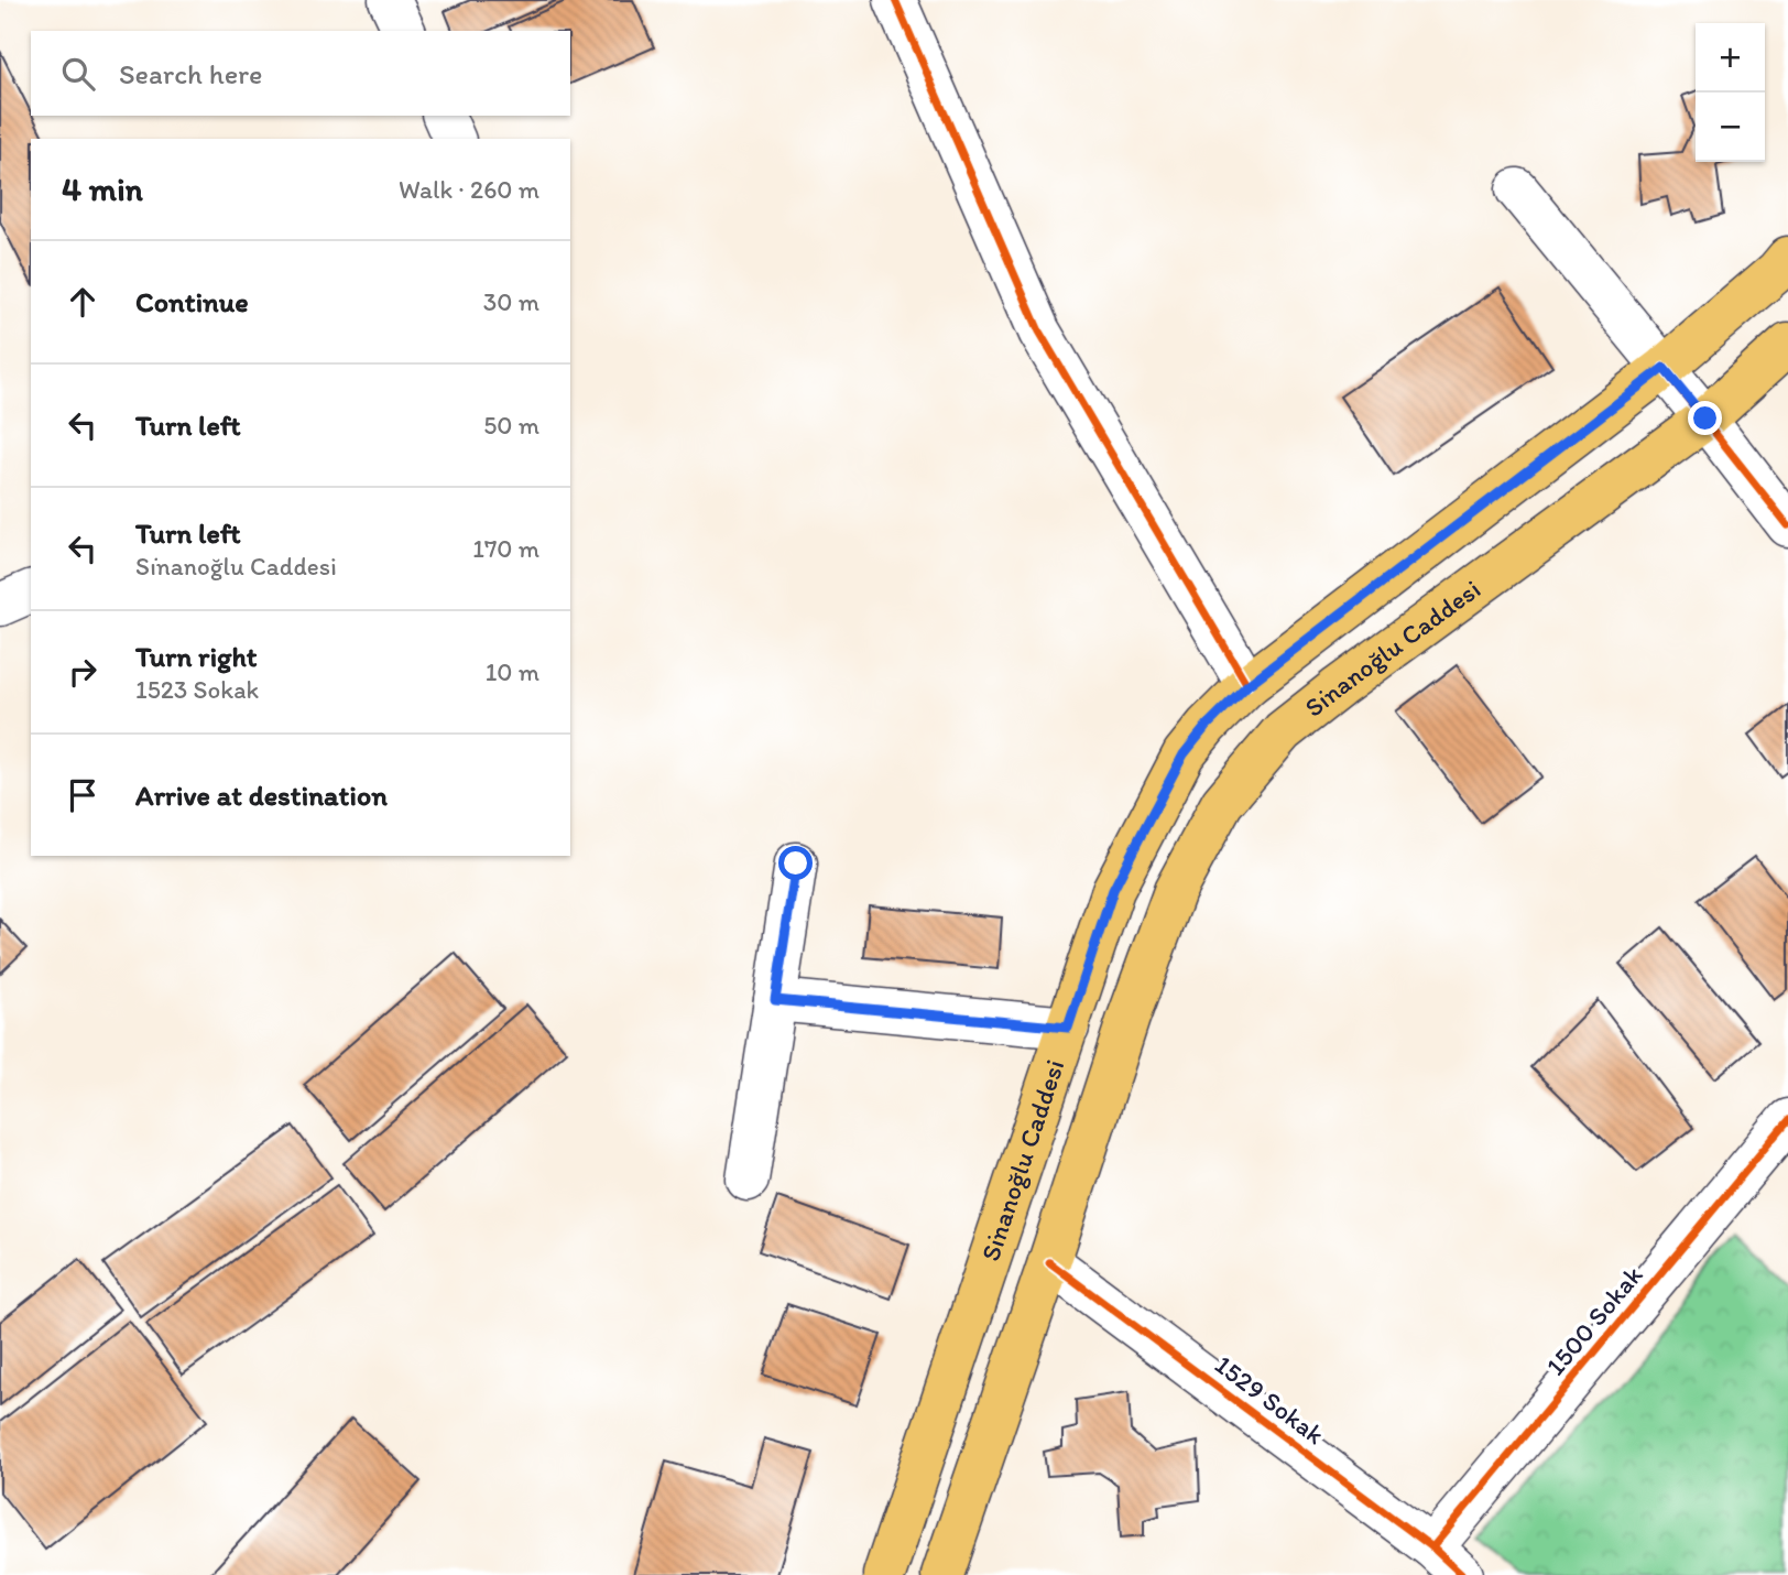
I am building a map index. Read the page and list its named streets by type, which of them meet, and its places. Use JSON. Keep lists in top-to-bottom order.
{
  "streets": {
    "main road": ["Si̇nanoğlu Caddesi"],
    "street": ["1500 Sokak", "1529 Sokak"]
  },
  "crossings": [
    ["Si̇nanoğlu Caddesi", "1529 Sokak"],
    ["1500 Sokak", "1529 Sokak"]
  ],
  "page": {
    "map_buttons": ["+", "−"],
    "search": "Search here",
    "heading": ["4 min", "Walk · 260 m"],
    "list": [
      ["Continue", "30 m"],
      ["Turn left", "50 m"],
      ["Turn left", "Si̇nanoğlu Caddesi", "170 m"],
      ["Turn right", "1523 Sokak", "10 m"],
      "Arrive at destination"
    ]
  }
}
